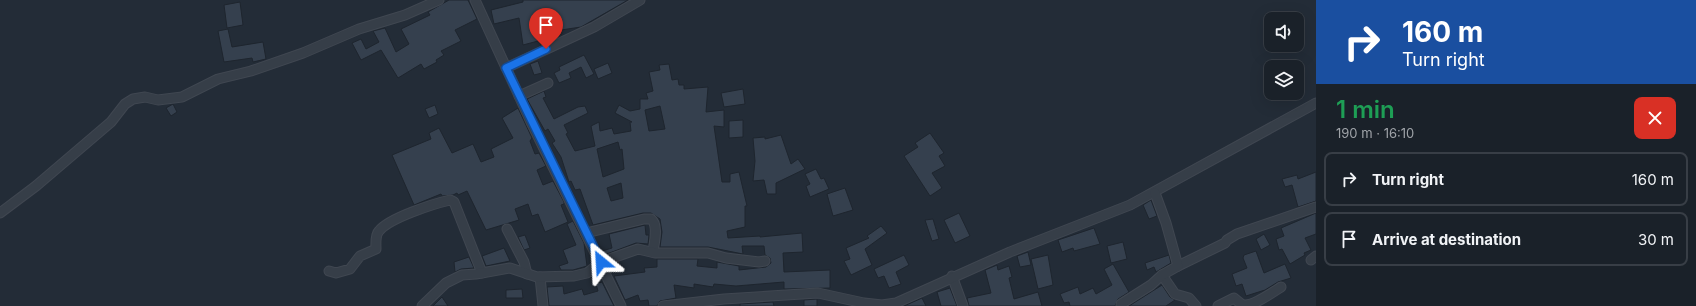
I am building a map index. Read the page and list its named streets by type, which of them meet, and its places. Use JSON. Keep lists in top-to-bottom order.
{
  "page": {
    "turn": ["160 m", "Turn right"],
    "heading": ["1 min", "190 m · 16:10"],
    "list": [
      {
        "name": "Turn right",
        "value": "160 m"
      },
      {
        "name": "Arrive at destination",
        "value": "30 m"
      }
    ]
  }
}
